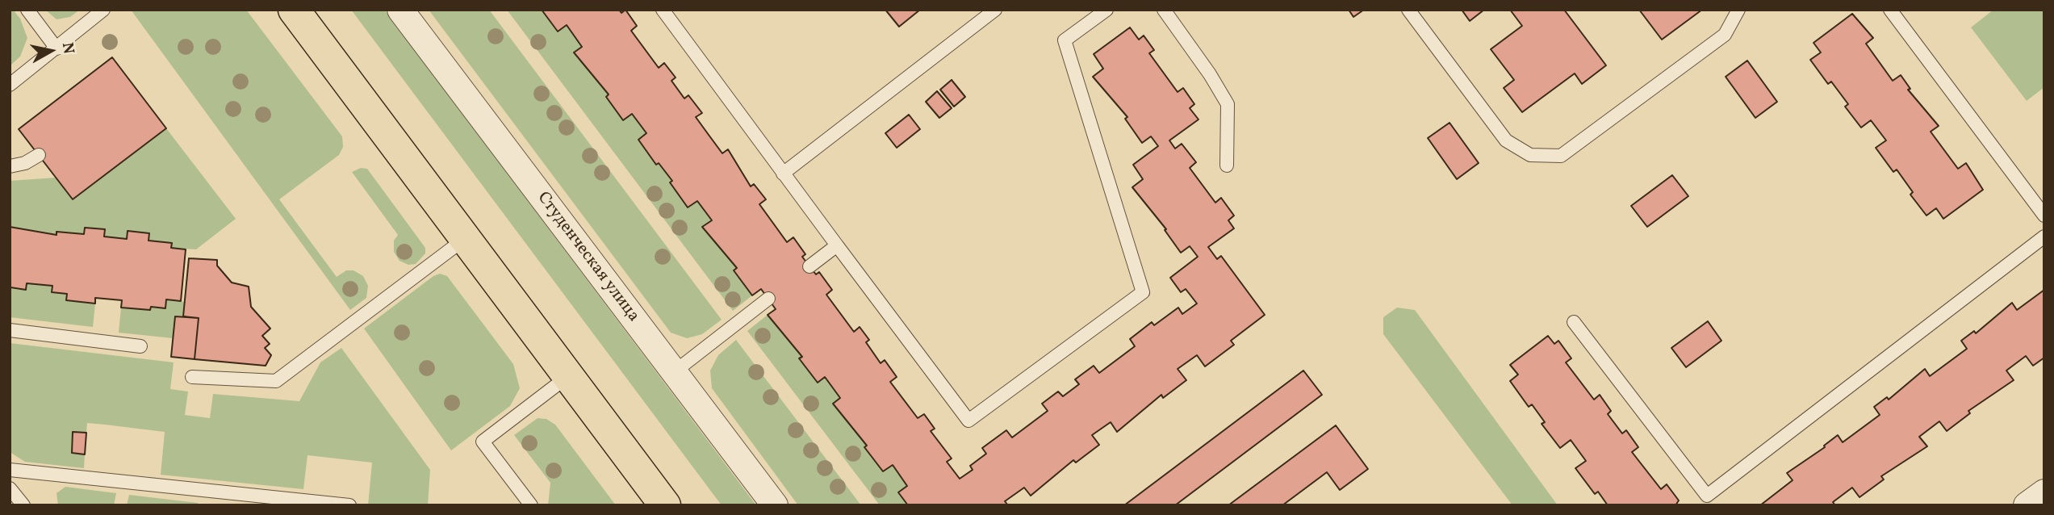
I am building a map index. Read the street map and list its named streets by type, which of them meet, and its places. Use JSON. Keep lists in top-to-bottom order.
{
  "streets": {
    "street": ["Студенческая улица"]
  },
  "north": "right"
}
